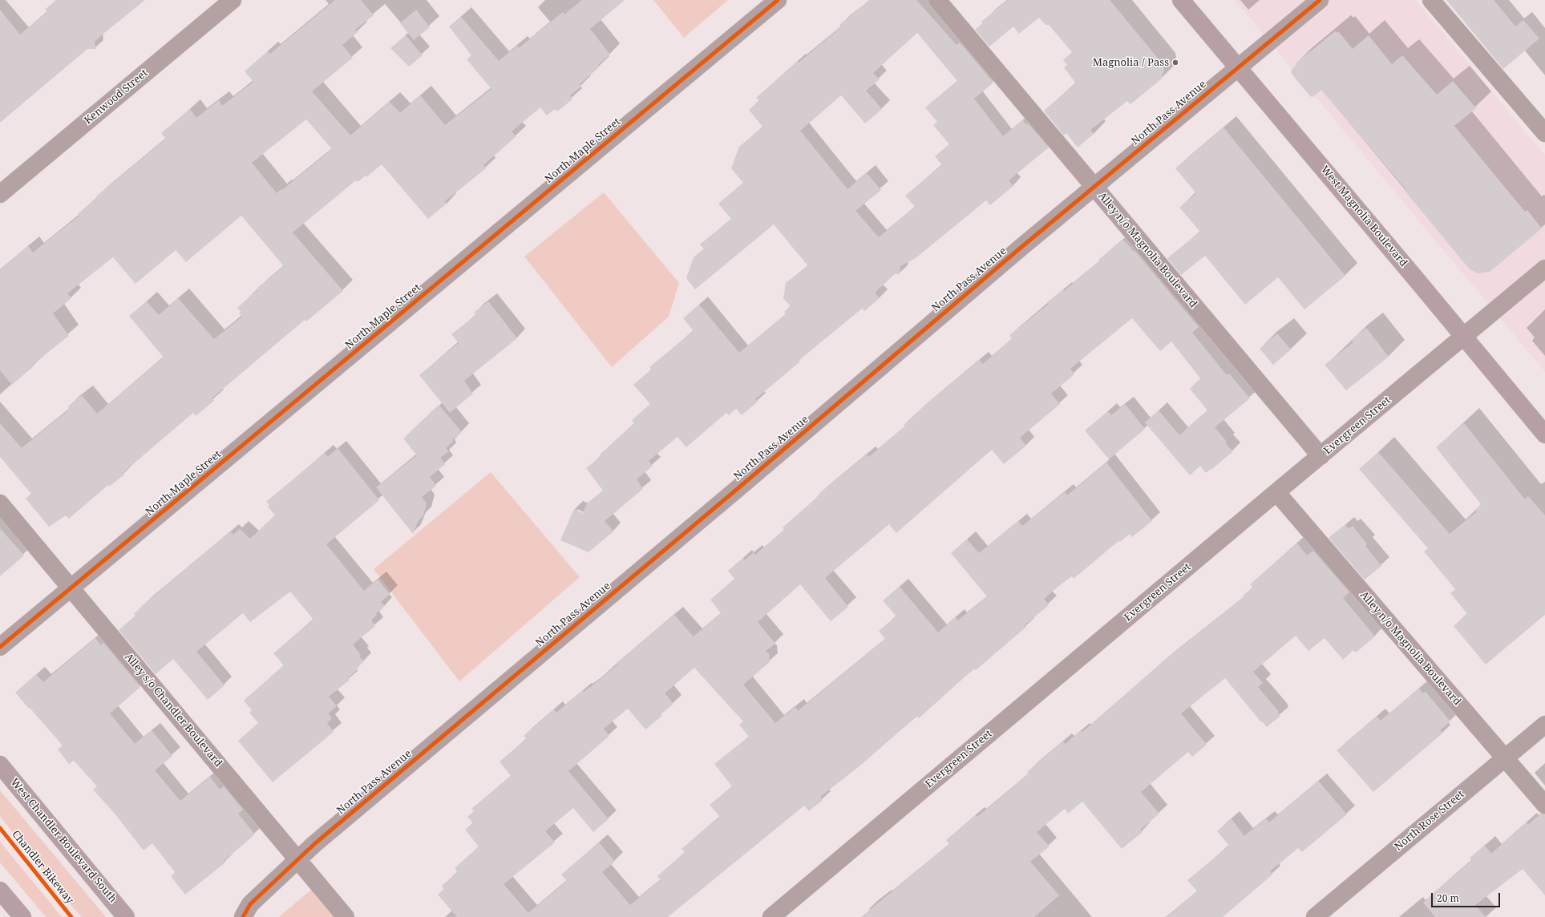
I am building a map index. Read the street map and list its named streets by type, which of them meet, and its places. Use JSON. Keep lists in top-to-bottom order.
{
  "streets": {
    "main road": ["West Magnolia Boulevard", "West Chandler Boulevard South"],
    "street": [
      "Kenwood Street",
      "North Pass Avenue",
      "North Maple Street",
      "Alley n/o Magnolia Boulevard",
      "Evergreen Street",
      "Alley s/o Chandler Boulevard",
      "North Rose Street"
    ],
    "cycle path": ["Chandler Bikeway"]
  },
  "crossings": [
    ["North Pass Avenue", "West Magnolia Boulevard"],
    ["North Pass Avenue", "Alley n/o Magnolia Boulevard"],
    ["North Pass Avenue", "Alley s/o Chandler Boulevard"],
    ["North Maple Street", "Alley s/o Chandler Boulevard"],
    ["West Magnolia Boulevard", "Evergreen Street"],
    ["Alley n/o Magnolia Boulevard", "Evergreen Street"],
    ["Alley n/o Magnolia Boulevard", "North Rose Street"]
  ],
  "places": ["Magnolia / Pass"],
  "scale_bar": "20 m"
}
